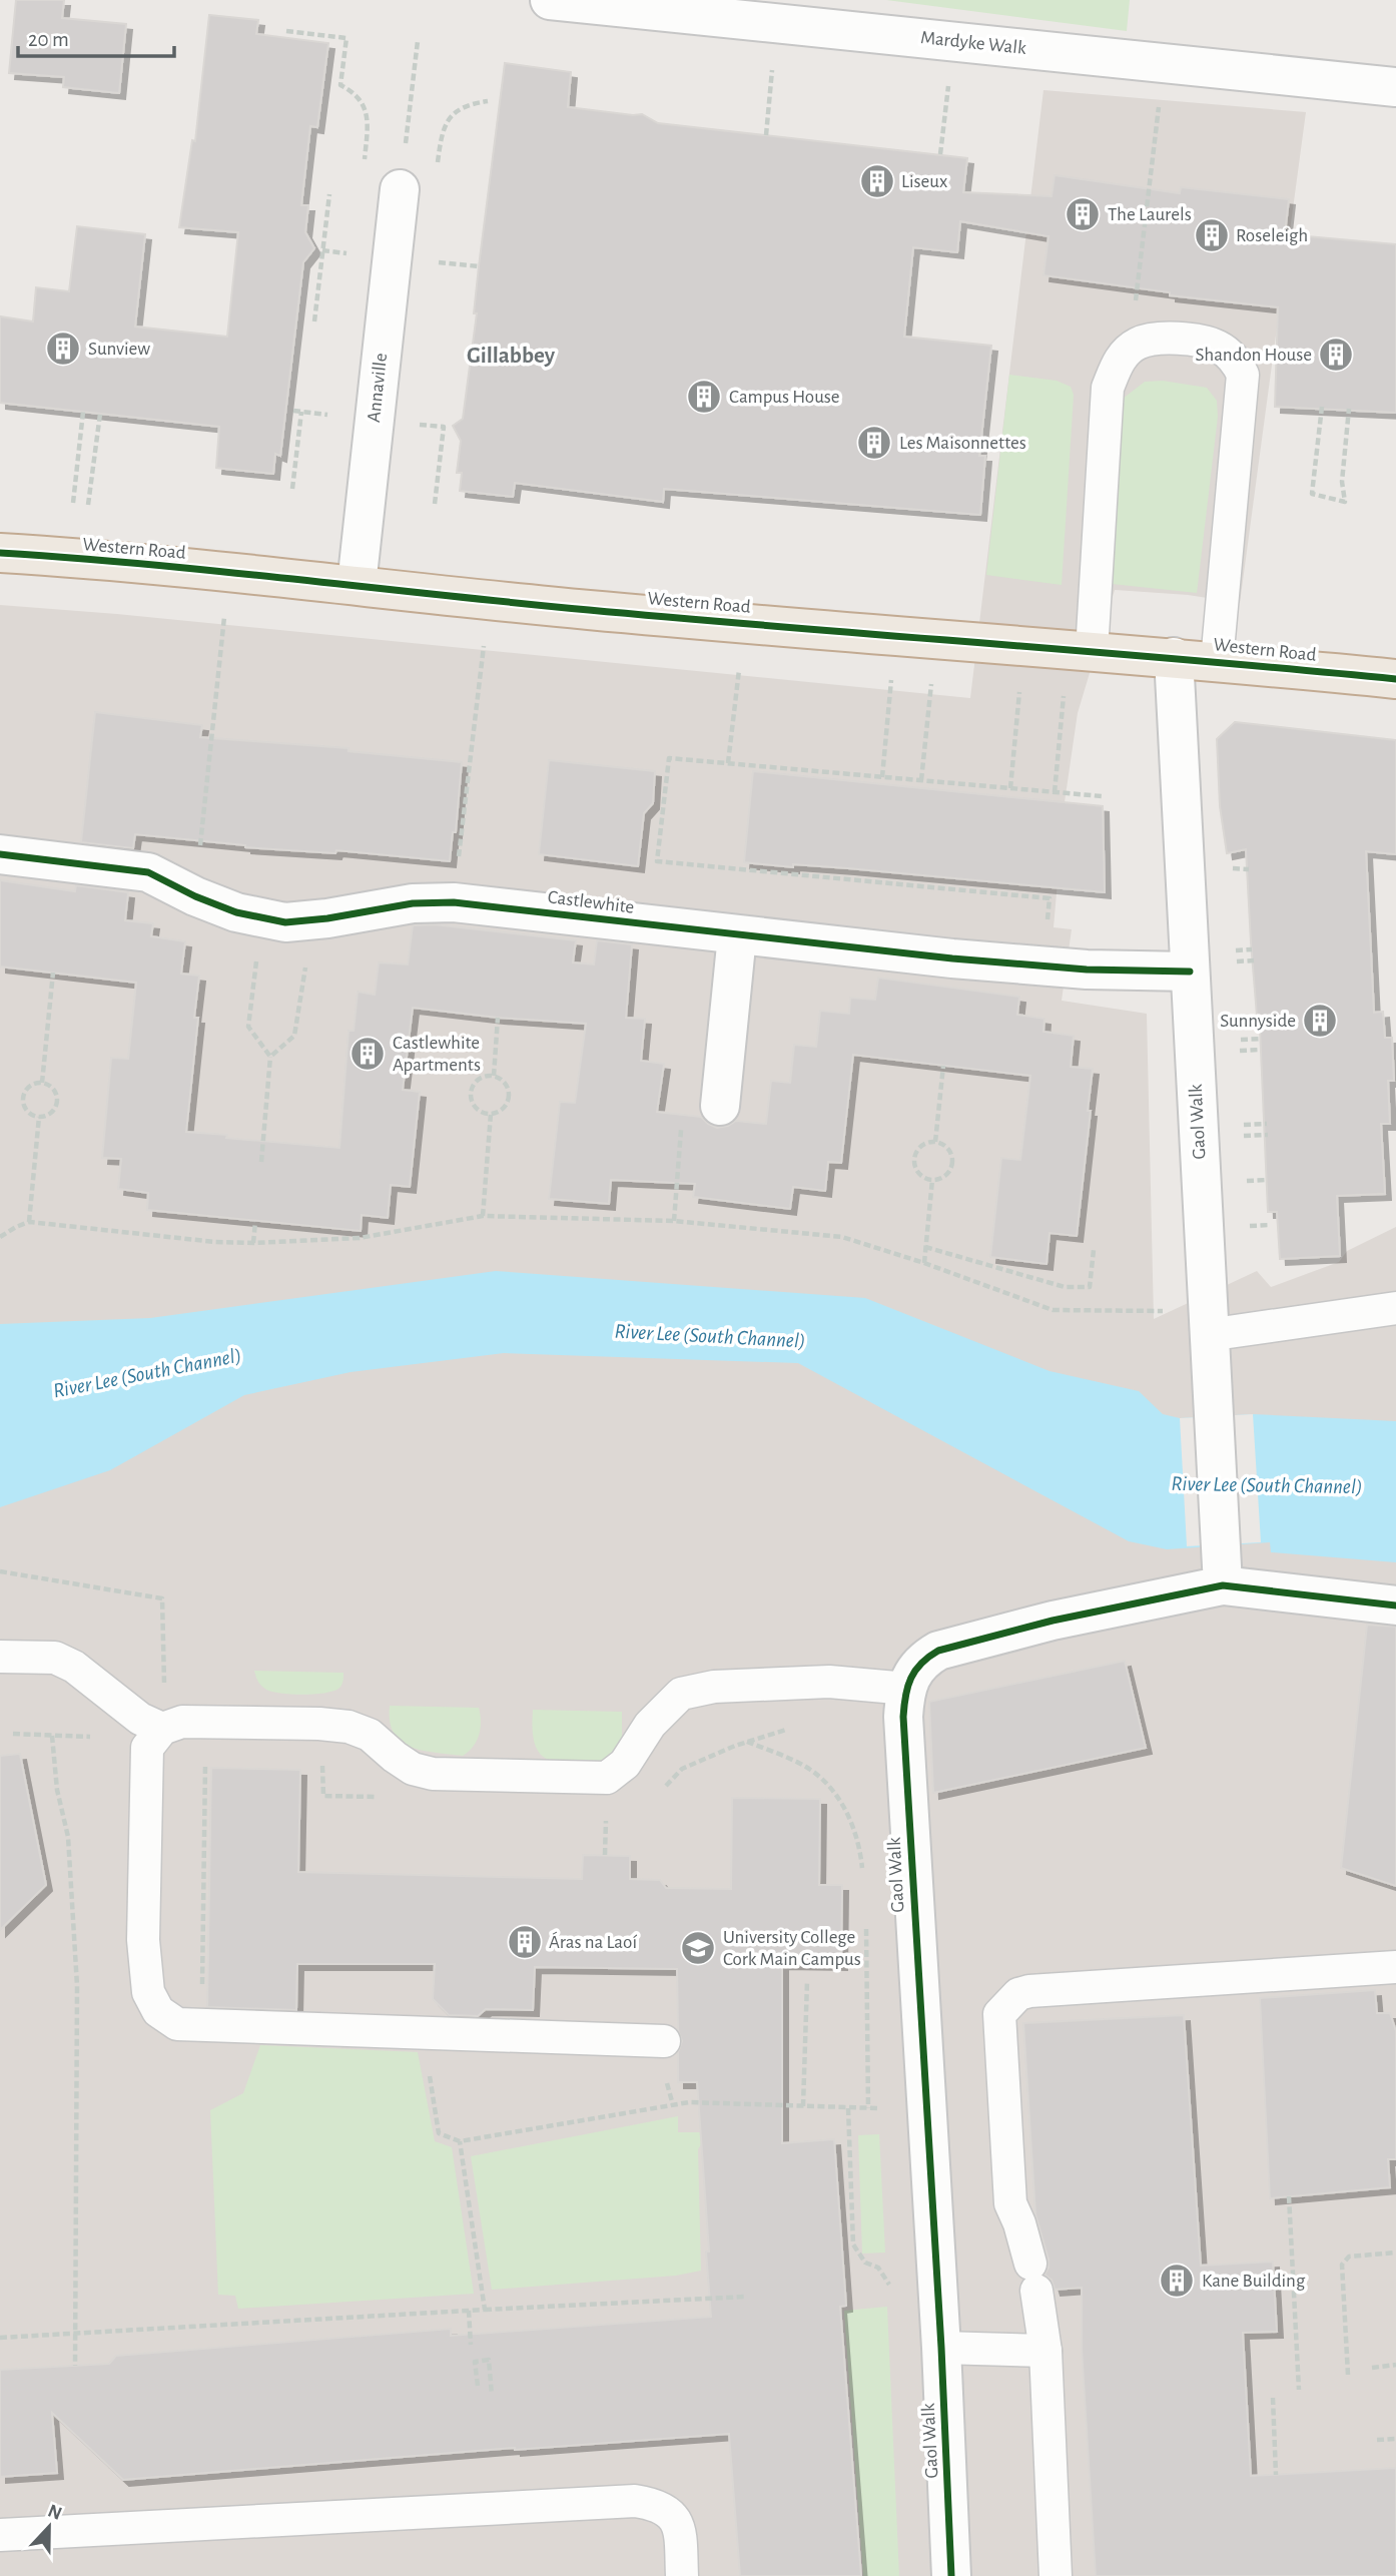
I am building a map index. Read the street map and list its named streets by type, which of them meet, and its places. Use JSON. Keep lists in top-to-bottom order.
{
  "streets": {
    "highway": ["Western Road"],
    "street": [
      "Mardyke Walk",
      "Annaville",
      "Castlewhite",
      "Gaol Walk"
    ]
  },
  "crossings": [
    ["Annaville", "Western Road"],
    ["Western Road", "Gaol Walk"],
    ["Castlewhite", "Gaol Walk"]
  ],
  "districts": ["Gillabbey"],
  "water": ["River Lee (South Channel)"],
  "places": {
    "building": [
      "Liseux",
      "The Laurels",
      "Roseleigh",
      "Sunview",
      "Shandon House",
      "Campus House",
      "Les Maisonnettes",
      "Sunnyside",
      "Castlewhite Apartments",
      "Áras na Laoí",
      "Kane Building"
    ],
    "school or university": ["University College Cork Main Campus"]
  },
  "scale_bar": "20 m",
  "north": "top"
}
